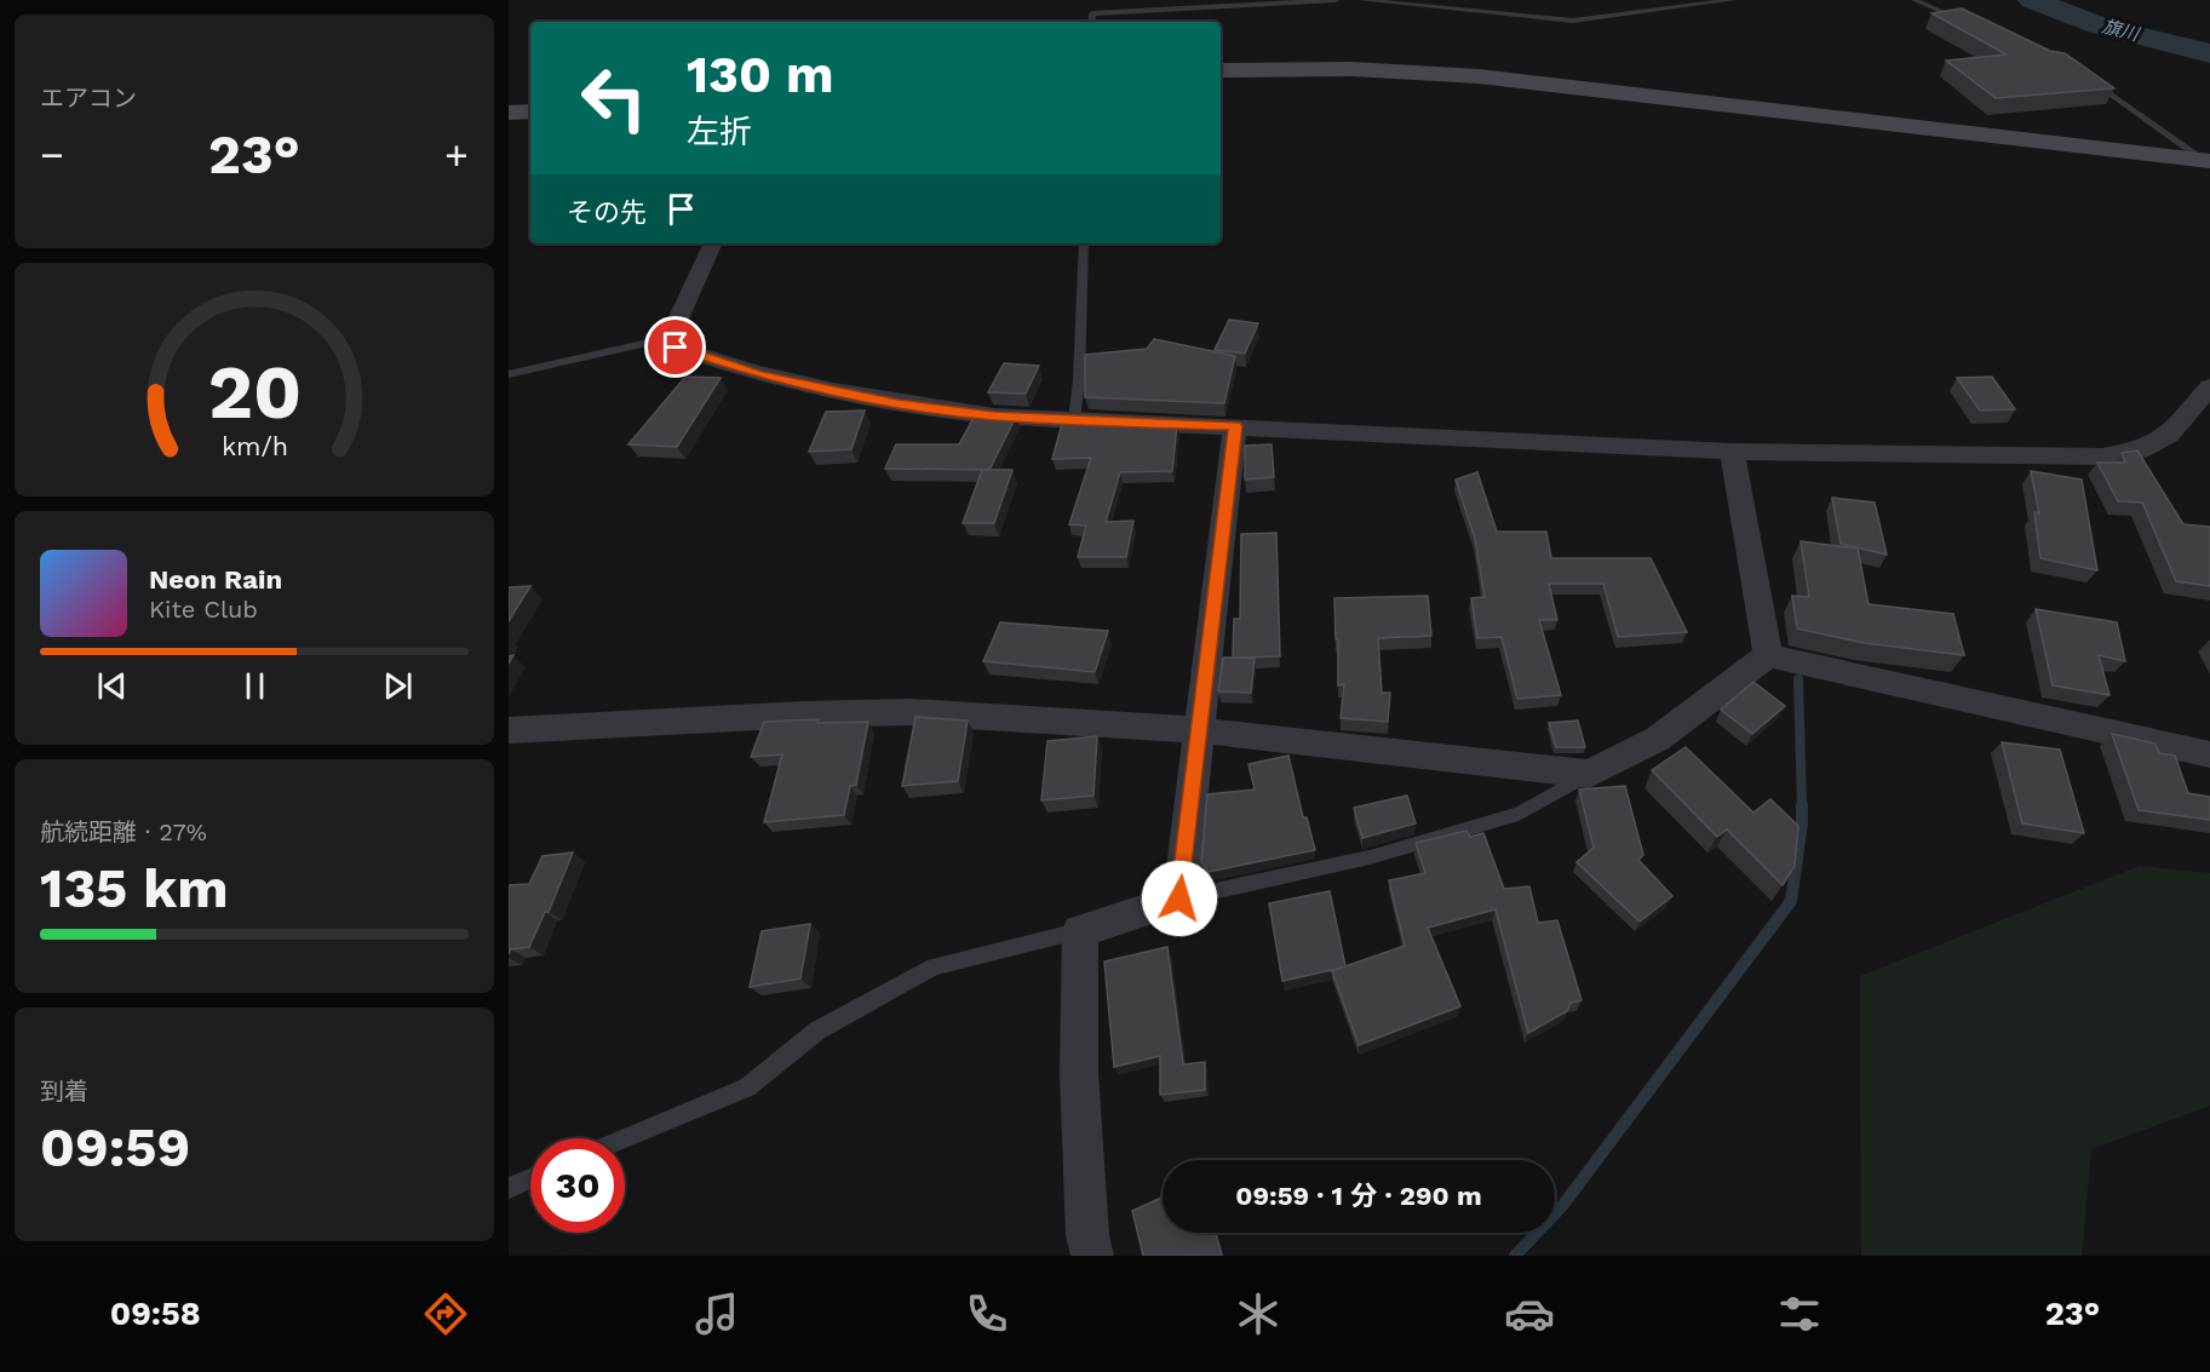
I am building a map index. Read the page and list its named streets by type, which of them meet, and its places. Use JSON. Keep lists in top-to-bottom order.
{
  "water": ["旗川"],
  "page": {
    "tile": [
      "エアコン",
      ["航続距離 · 27%", "135 km"],
      ["到着", "09:59"]
    ],
    "turn": ["130 m", "左折"],
    "heat": ["−", "23°", "+"],
    "then": "その先",
    "song": ["Neon Rain", "Kite Club"],
    "limit": "30",
    "trip": "09:59 · 1 分 · 290 m",
    "tabs": ["09:58", "23°"],
    "gauge": ["20", "km/h"]
  }
}
